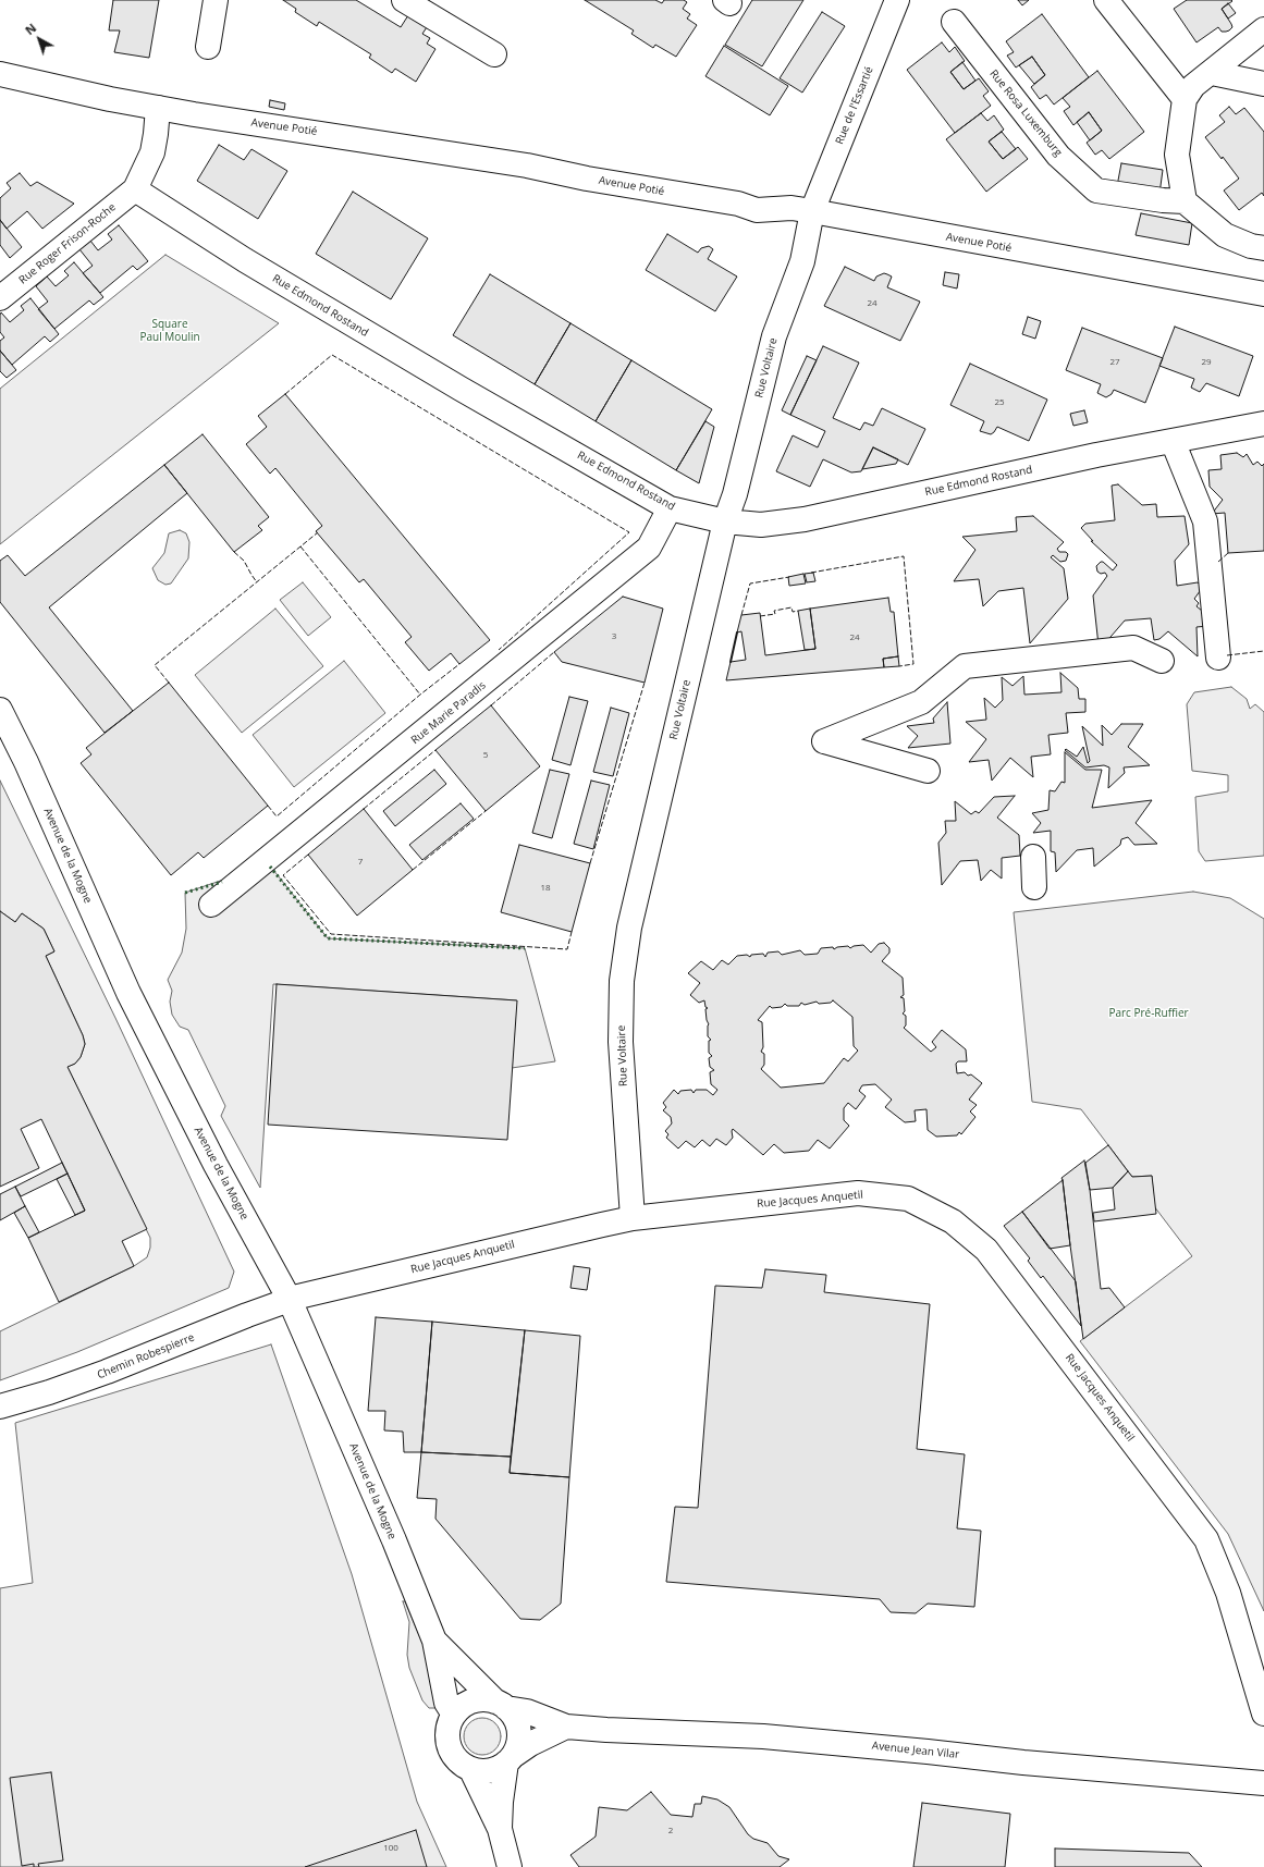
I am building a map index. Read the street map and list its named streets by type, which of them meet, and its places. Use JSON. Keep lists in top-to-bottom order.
{
  "streets": {
    "street": [
      "Rue de l'Essartié",
      "Rue Rosa Luxemburg",
      "Avenue Potié",
      "Rue Roger Frison-Roche",
      "Rue Edmond Rostand",
      "Rue Voltaire",
      "Rue Marie Paradis",
      "Avenue de la Mogne",
      "Rue Jacques Anquetil",
      "Chemin Robespierre",
      "Avenue Jean Vilar"
    ]
  },
  "crossings": [
    ["Rue de l'Essartié", "Avenue Potié"],
    ["Rue de l'Essartié", "Rue Voltaire"],
    ["Avenue Potié", "Rue Voltaire"],
    ["Rue Roger Frison-Roche", "Rue Edmond Rostand"],
    ["Rue Edmond Rostand", "Rue Voltaire"],
    ["Rue Edmond Rostand", "Rue Marie Paradis"],
    ["Rue Voltaire", "Rue Jacques Anquetil"],
    ["Avenue de la Mogne", "Rue Jacques Anquetil"],
    ["Avenue de la Mogne", "Chemin Robespierre"],
    ["Rue Jacques Anquetil", "Chemin Robespierre"]
  ],
  "parks": ["Square Paul Moulin", "Parc Pré-Ruffier"],
  "house_numbers": [
    "24",
    "27",
    "29",
    "25",
    "3",
    "24",
    "5",
    "7",
    "18",
    "2",
    "100"
  ],
  "north": "top left"
}
